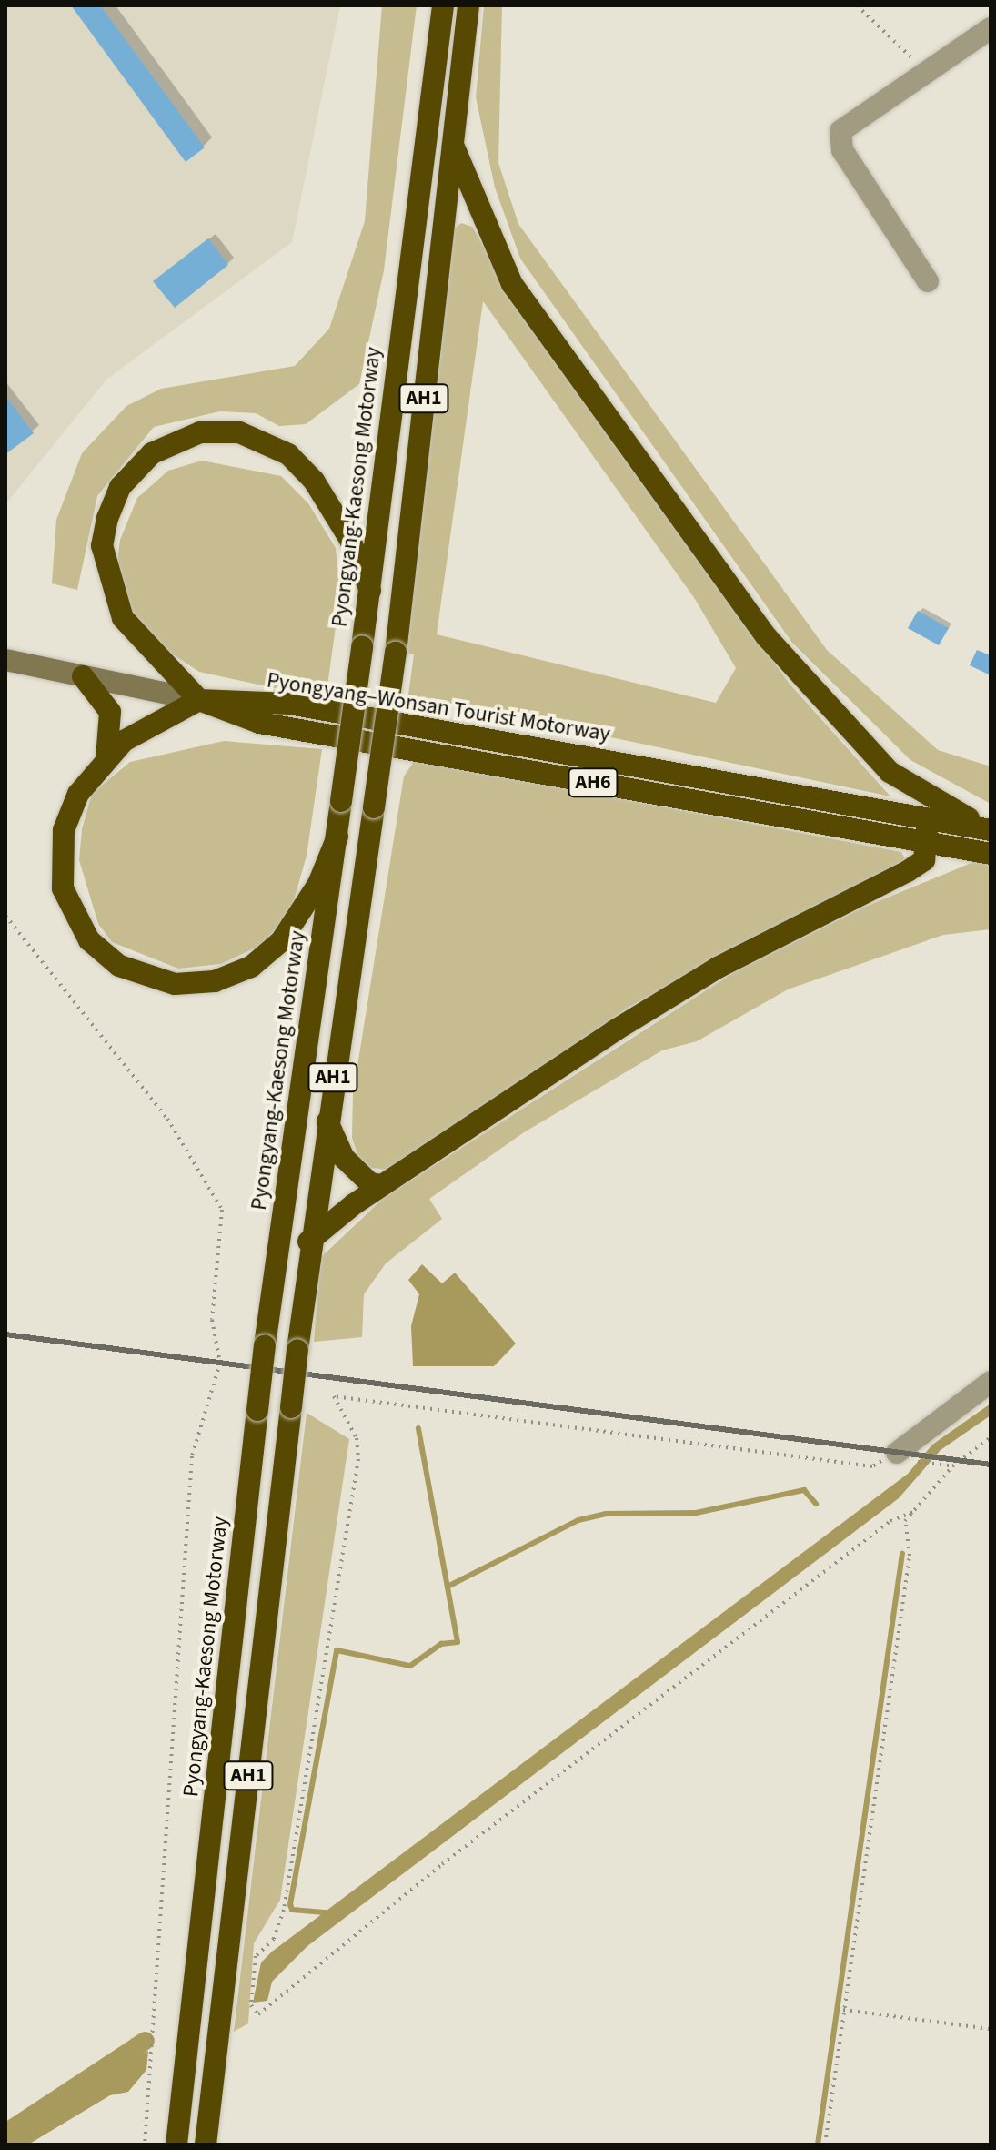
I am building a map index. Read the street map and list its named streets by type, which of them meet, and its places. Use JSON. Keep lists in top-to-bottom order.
{
  "streets": {
    "highway": [
      "AH1",
      "Pyongyang-Kaesong Motorway",
      "Pyongyang–Wonsan Tourist Motorway",
      "AH6"
    ]
  }
}
